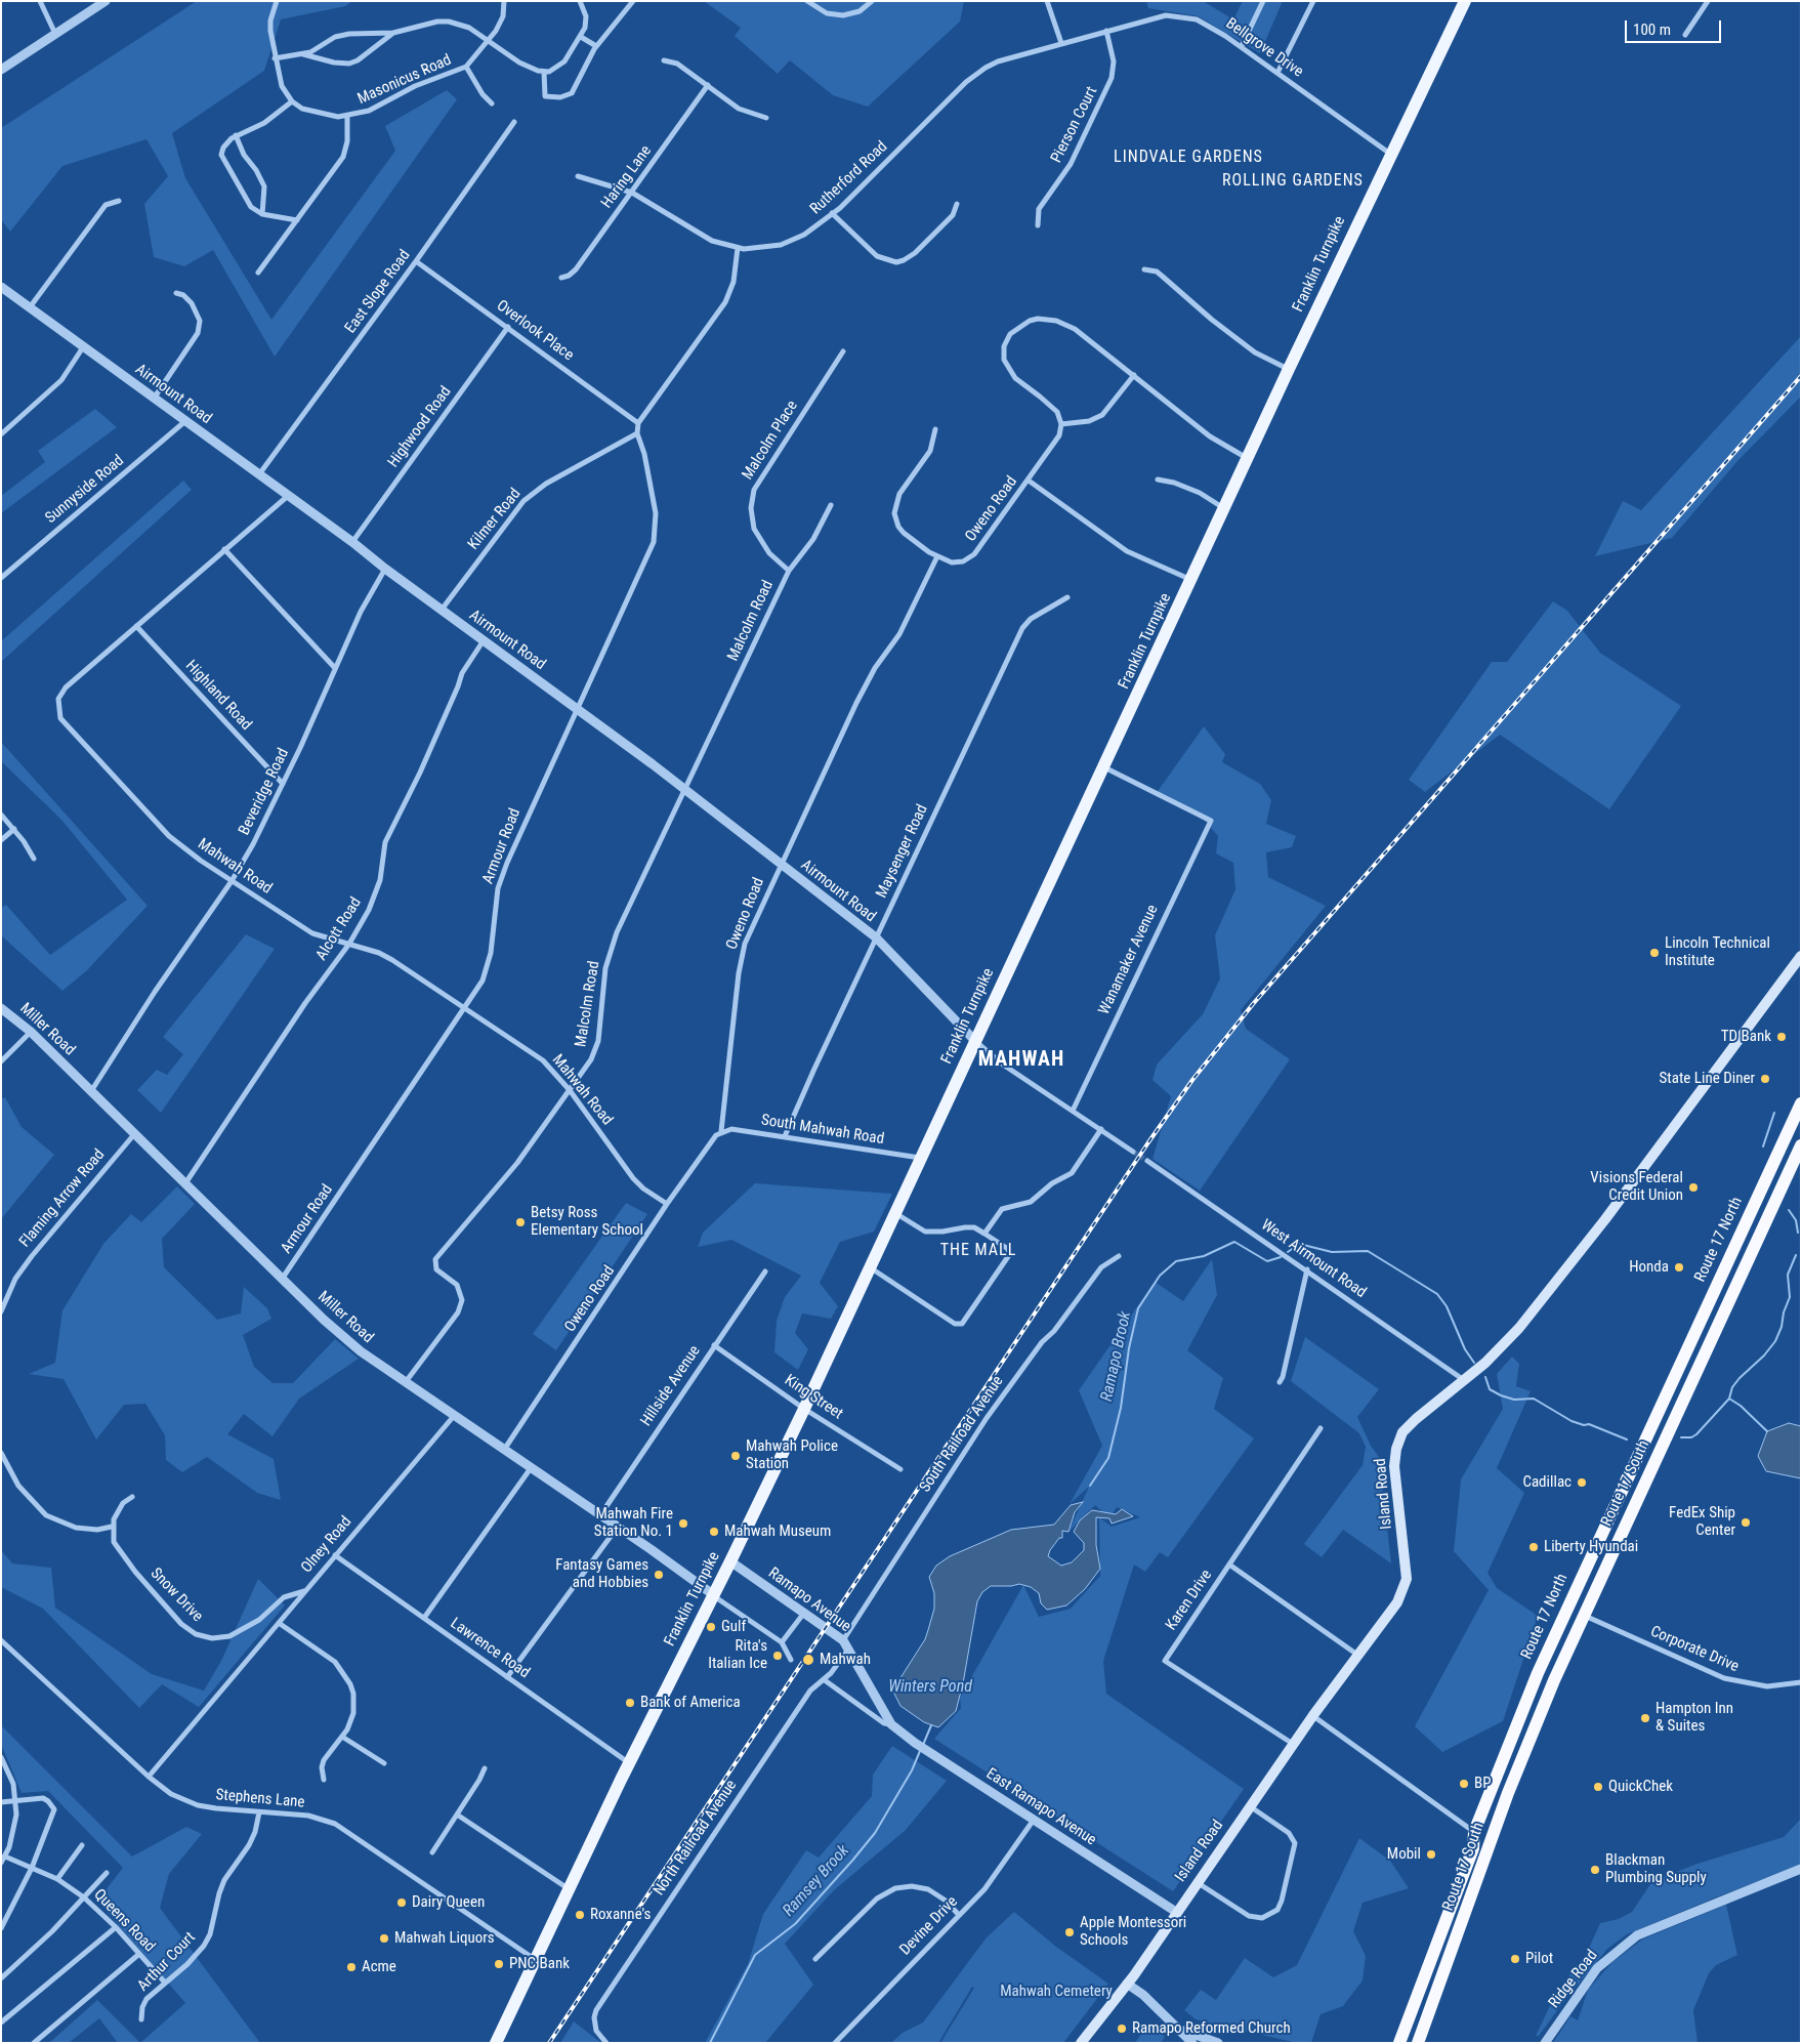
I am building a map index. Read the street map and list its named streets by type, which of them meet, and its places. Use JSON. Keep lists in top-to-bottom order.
{
  "streets": {
    "highway": ["Route 17 North", "Route 17 South"],
    "main road": ["Franklin Turnpike", "Island Road"],
    "street": [
      "Bellgrove Drive",
      "Masonicus Road",
      "Pierson Court",
      "Haring Lane",
      "Rutherford Road",
      "East Slope Road",
      "Overlook Place",
      "Airmount Road",
      "Highwood Road",
      "Malcolm Place",
      "Sunnyside Road",
      "Oweno Road",
      "Kilmer Road",
      "Malcolm Road",
      "Highland Road",
      "Beveridge Road",
      "Armour Road",
      "Maysenger Road",
      "Mahwah Road",
      "Alcott Road",
      "Wanamaker Avenue",
      "Miller Road",
      "South Mahwah Road",
      "Flaming Arrow Road",
      "West Airmount Road",
      "Hillside Avenue",
      "King Street",
      "South Railroad Avenue",
      "Olney Road",
      "Snow Drive",
      "Ramapo Avenue",
      "Karen Drive",
      "Lawrence Road",
      "Corporate Drive",
      "Stephens Lane",
      "East Ramapo Avenue",
      "North Railroad Avenue",
      "Queens Road",
      "Devine Drive",
      "Arthur Court",
      "Ridge Road"
    ]
  },
  "crossings": [
    ["Bellgrove Drive", "Pierson Court"],
    ["Bellgrove Drive", "Rutherford Road"],
    ["Bellgrove Drive", "Franklin Turnpike"],
    ["Haring Lane", "Rutherford Road"],
    ["Franklin Turnpike", "Airmount Road"],
    ["Franklin Turnpike", "Wanamaker Avenue"],
    ["Franklin Turnpike", "Miller Road"],
    ["Franklin Turnpike", "South Mahwah Road"],
    ["Franklin Turnpike", "King Street"],
    ["Franklin Turnpike", "Ramapo Avenue"],
    ["Franklin Turnpike", "Lawrence Road"],
    ["Franklin Turnpike", "Stephens Lane"],
    ["East Slope Road", "Overlook Place"],
    ["East Slope Road", "Airmount Road"],
    ["Overlook Place", "Highwood Road"],
    ["Overlook Place", "Armour Road"],
    ["Airmount Road", "Highwood Road"],
    ["Airmount Road", "Sunnyside Road"],
    ["Airmount Road", "Oweno Road"],
    ["Airmount Road", "Kilmer Road"],
    ["Airmount Road", "Malcolm Road"],
    ["Airmount Road", "Beveridge Road"],
    ["Airmount Road", "Armour Road"],
    ["Airmount Road", "Maysenger Road"],
    ["Airmount Road", "Mahwah Road"],
    ["Airmount Road", "Alcott Road"],
    ["Malcolm Place", "Malcolm Road"],
    ["Oweno Road", "Mahwah Road"],
    ["Oweno Road", "Miller Road"],
    ["Oweno Road", "South Mahwah Road"],
    ["Kilmer Road", "Armour Road"],
    ["Malcolm Road", "Mahwah Road"],
    ["Malcolm Road", "Miller Road"],
    ["Highland Road", "Beveridge Road"],
    ["Highland Road", "Mahwah Road"],
    ["Beveridge Road", "Mahwah Road"],
    ["Beveridge Road", "Miller Road"],
    ["Armour Road", "Mahwah Road"],
    ["Armour Road", "Miller Road"],
    ["Maysenger Road", "South Mahwah Road"],
    ["Mahwah Road", "Alcott Road"],
    ["Alcott Road", "Miller Road"],
    ["Miller Road", "Flaming Arrow Road"],
    ["Miller Road", "Hillside Avenue"],
    ["Miller Road", "Olney Road"],
    ["West Airmount Road", "Island Road"],
    ["Hillside Avenue", "King Street"],
    ["South Railroad Avenue", "Ramapo Avenue"],
    ["Route 17 South", "Corporate Drive"],
    ["Island Road", "Karen Drive"],
    ["Island Road", "East Ramapo Avenue"],
    ["Olney Road", "Snow Drive"],
    ["Olney Road", "Lawrence Road"],
    ["Olney Road", "Stephens Lane"],
    ["Ramapo Avenue", "East Ramapo Avenue"],
    ["Stephens Lane", "Arthur Court"],
    ["East Ramapo Avenue", "Devine Drive"],
    ["Queens Road", "Arthur Court"]
  ],
  "districts": [
    "LINDVALE GARDENS",
    "ROLLING GARDENS",
    "MAHWAH",
    "THE MALL"
  ],
  "water": ["Ramapo Brook", "Winters Pond", "Ramsey Brook"],
  "parks": ["Mahwah Cemetery"],
  "places": [
    "Lincoln Technical Institute",
    "TD Bank",
    "State Line Diner",
    "Visions Federal Credit Union",
    "Betsy Ross Elementary School",
    "Honda",
    "Mahwah Police Station",
    "Cadillac",
    "FedEx Ship Center",
    "Mahwah Fire Station No. 1",
    "Mahwah Museum",
    "Liberty Hyundai",
    "Fantasy Games and Hobbies",
    "Gulf",
    "Rita's Italian Ice",
    "Mahwah",
    "Bank of America",
    "Hampton Inn & Suites",
    "BP",
    "QuickChek",
    "Mobil",
    "Blackman Plumbing Supply",
    "Dairy Queen",
    "Roxanne's",
    "Apple Montessori Schools",
    "Mahwah Liquors",
    "Pilot",
    "PNC Bank",
    "Acme",
    "Ramapo Reformed Church"
  ],
  "scale_bar": "100 m"
}
